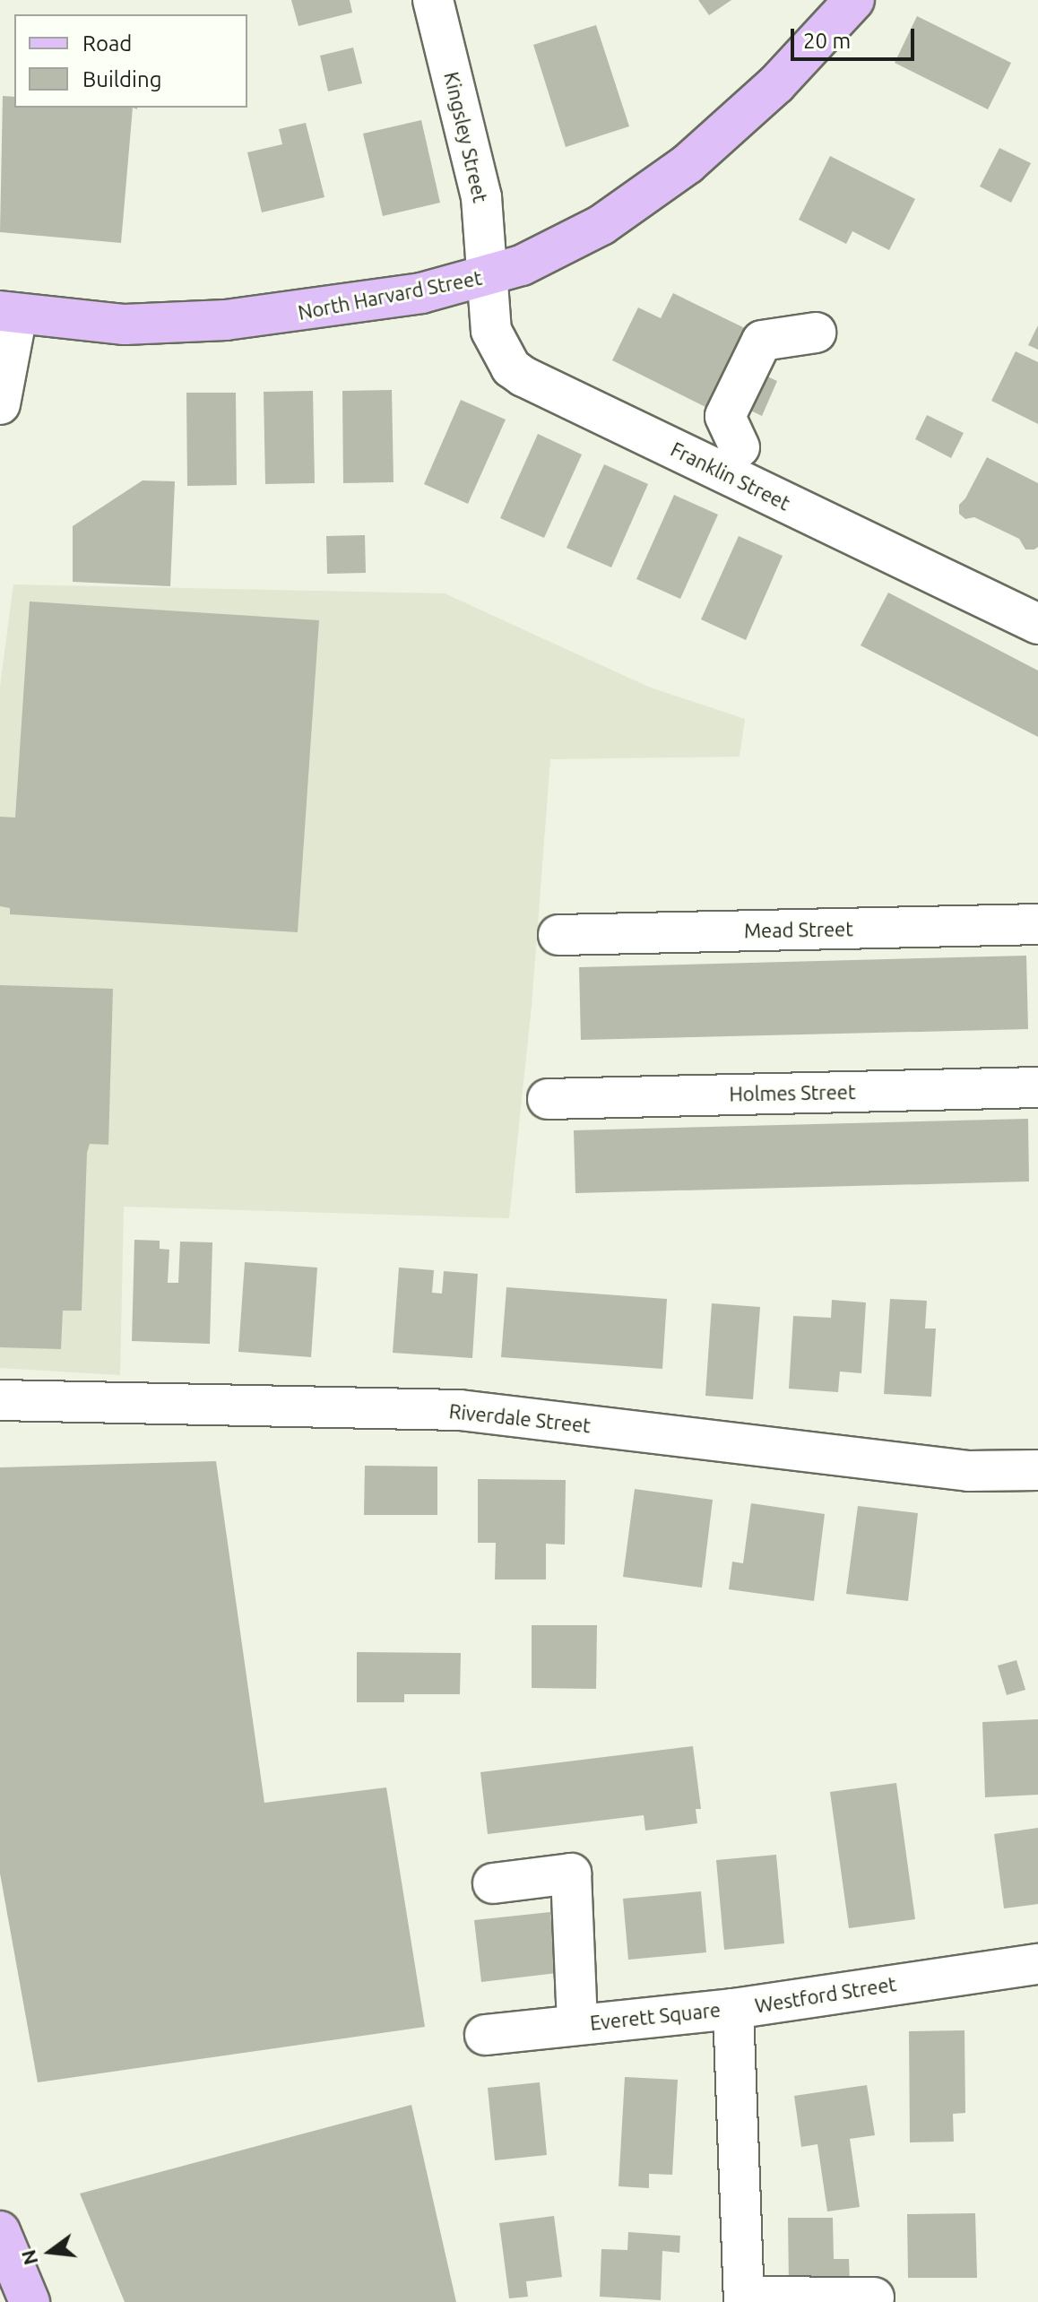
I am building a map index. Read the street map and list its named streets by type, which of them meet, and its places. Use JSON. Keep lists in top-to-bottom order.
{
  "streets": {
    "main road": ["North Harvard Street"],
    "street": [
      "Kingsley Street",
      "Franklin Street",
      "Mead Street",
      "Holmes Street",
      "Riverdale Street",
      "Westford Street",
      "Everett Square"
    ]
  },
  "crossings": [
    ["Kingsley Street", "North Harvard Street"],
    ["Kingsley Street", "Franklin Street"],
    ["North Harvard Street", "Franklin Street"],
    ["Westford Street", "Everett Square"]
  ],
  "legend": ["Road", "Building"],
  "scale_bar": "20 m",
  "north": "left"
}
